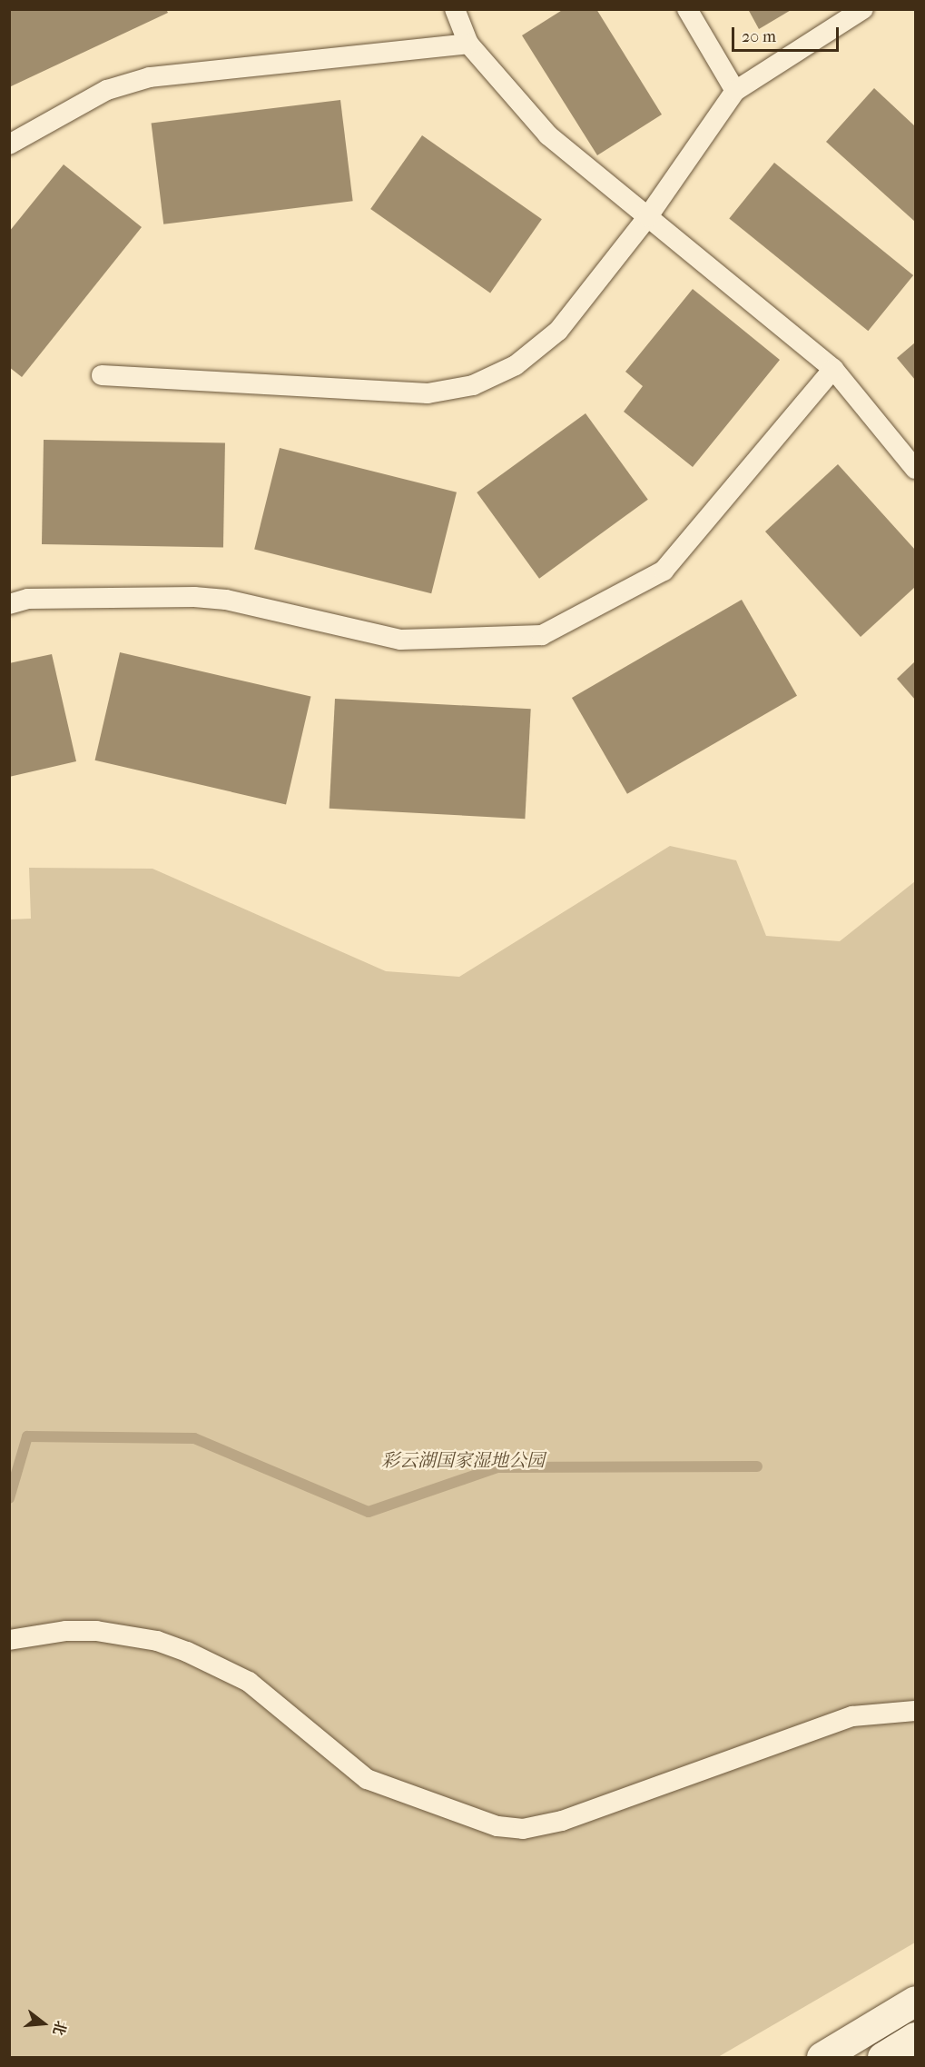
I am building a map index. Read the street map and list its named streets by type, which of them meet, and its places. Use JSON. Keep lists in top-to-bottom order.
{
  "parks": ["彩云湖国家湿地公园"],
  "scale_bar": "20 m",
  "north": "right"
}
